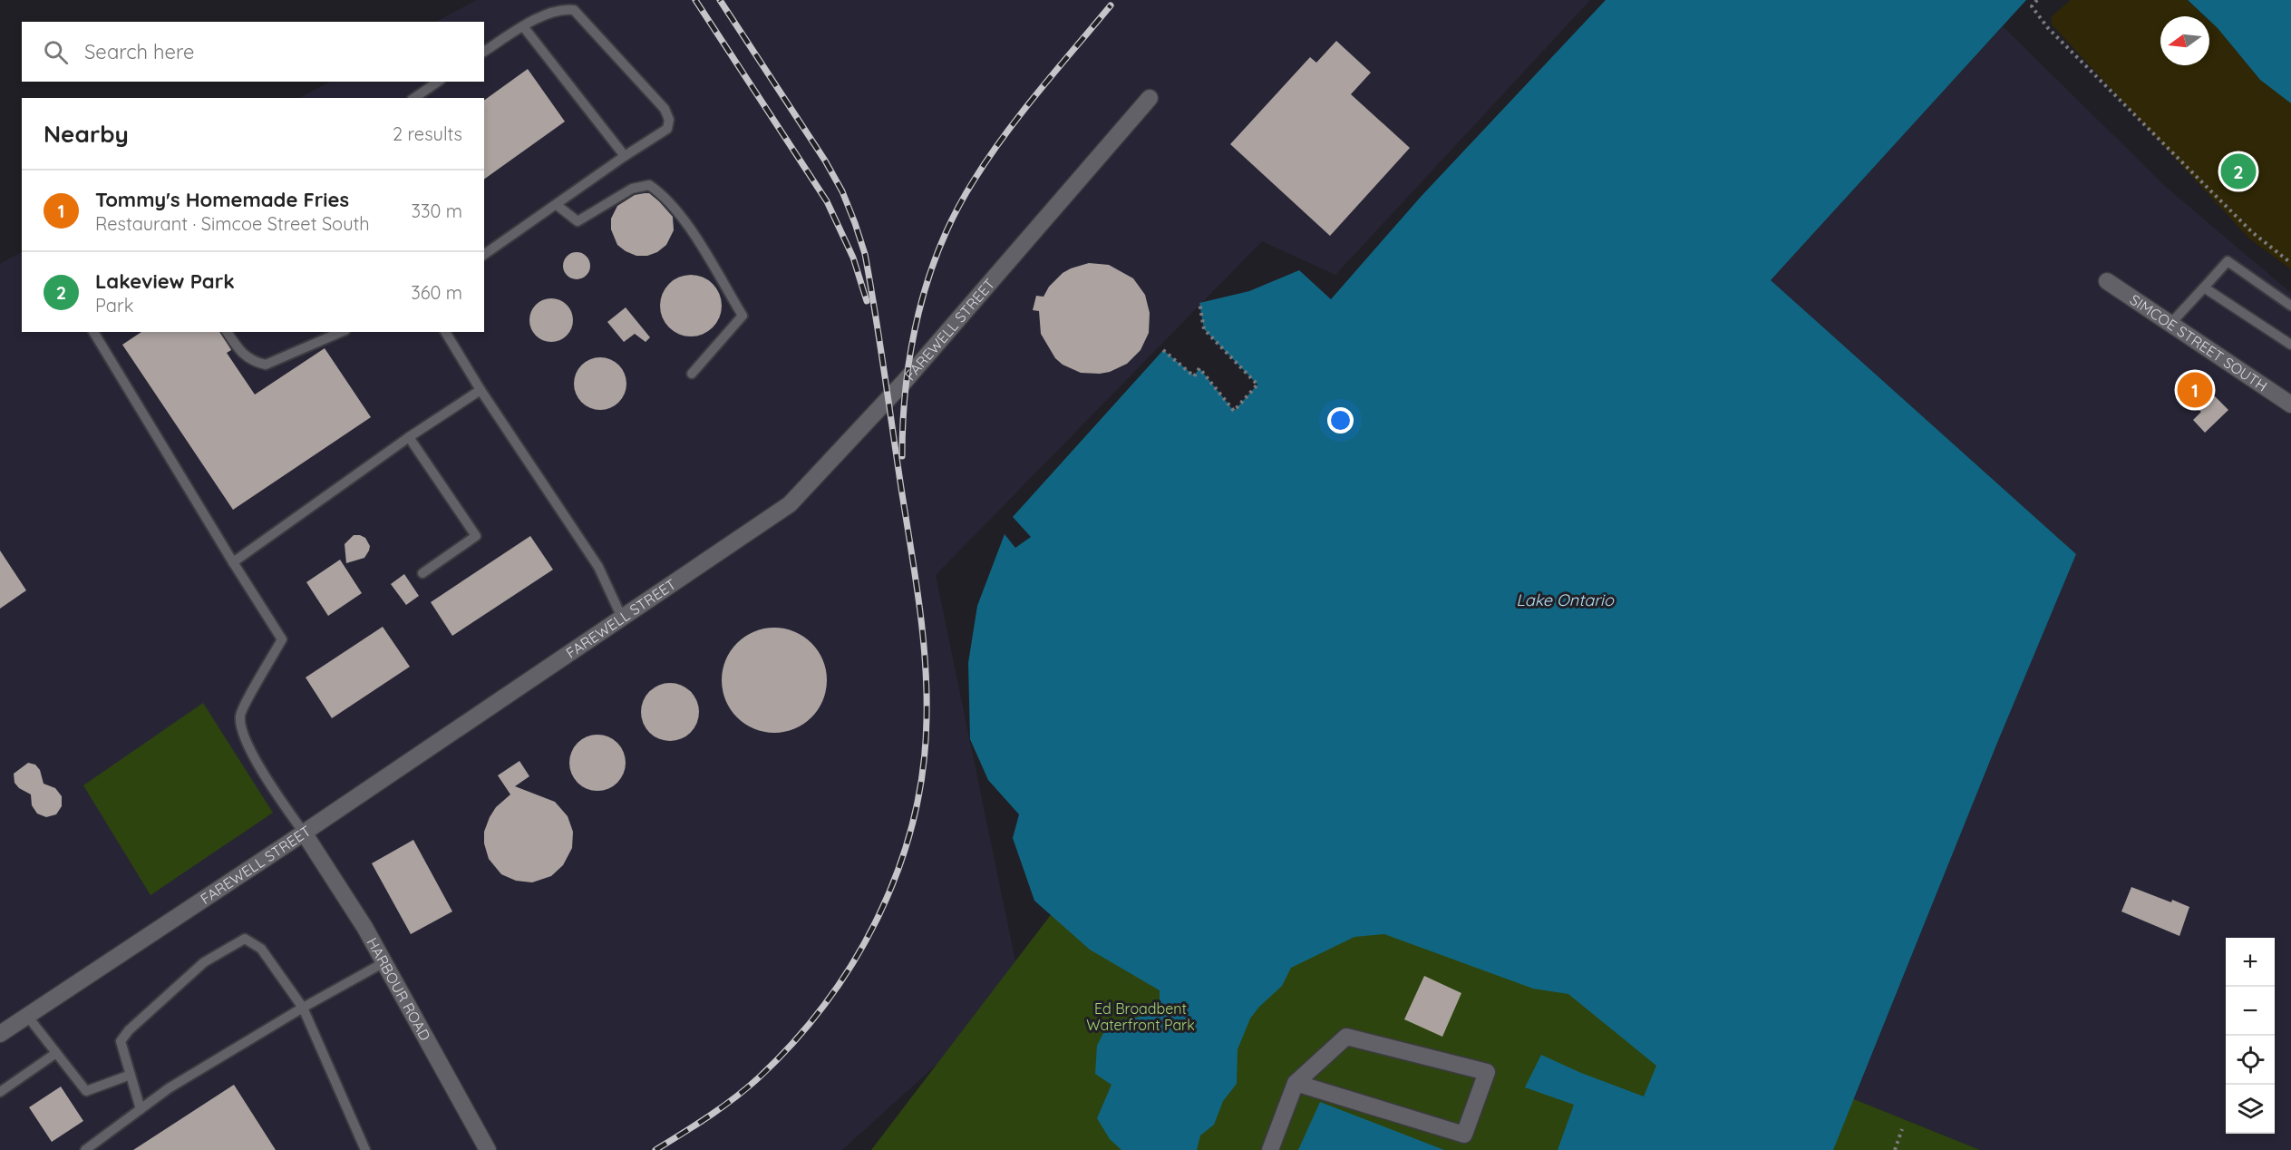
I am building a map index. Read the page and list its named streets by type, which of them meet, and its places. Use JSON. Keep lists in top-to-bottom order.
{
  "streets": {
    "street": ["FAREWELL STREET", "SIMCOE STREET SOUTH", "HARBOUR ROAD"]
  },
  "crossings": [
    ["FAREWELL STREET", "HARBOUR ROAD"]
  ],
  "water": ["Lake Ontario"],
  "parks": ["Ed Broadbent Waterfront Park"],
  "north": "left",
  "page": {
    "search": "Search here",
    "heading": ["Nearby", "2 results"],
    "pins": ["2", "1"],
    "list": [
      {
        "mark": "1",
        "name": "Tommy's Homemade Fries",
        "note": "Restaurant · Simcoe Street South",
        "value": "330 m"
      },
      {
        "mark": "2",
        "name": "Lakeview Park",
        "note": "Park",
        "value": "360 m"
      }
    ],
    "map_buttons": ["+", "−"]
  }
}
